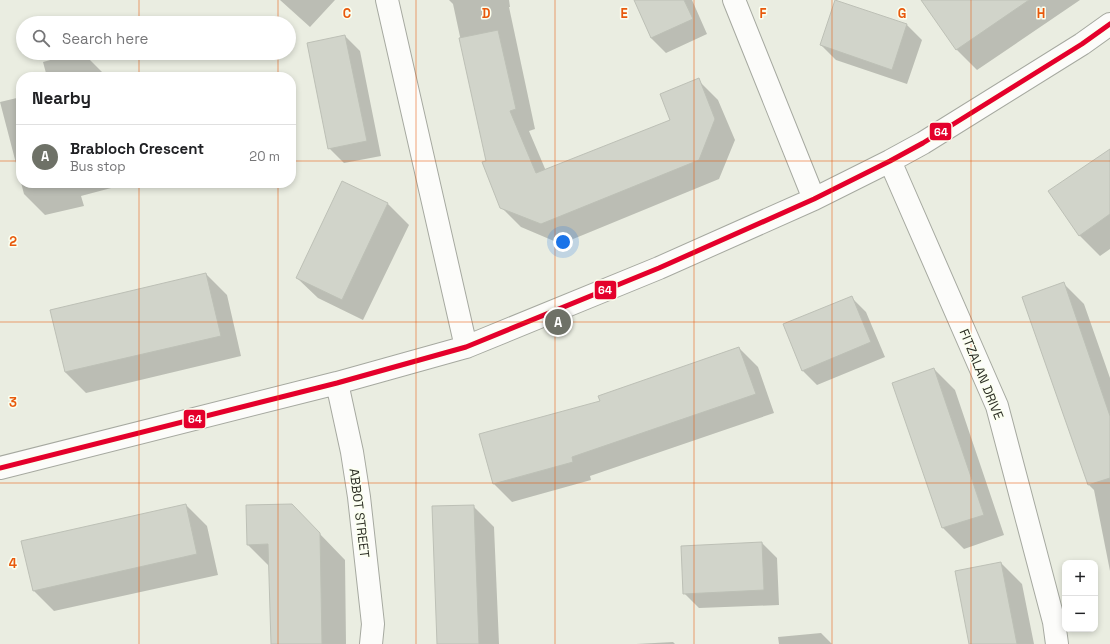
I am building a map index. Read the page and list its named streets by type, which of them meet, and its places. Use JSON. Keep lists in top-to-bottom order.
{
  "streets": {
    "street": ["FITZALAN DRIVE", "ABBOT STREET"]
  },
  "lines": ["transit line 64"],
  "page": {
    "search": "Search here",
    "heading": "Nearby",
    "list": [
      {
        "mark": "A",
        "name": "Brabloch Crescent",
        "note": "Bus stop",
        "value": "20 m"
      }
    ],
    "pins": "A",
    "map_buttons": ["+", "−"]
  },
  "grid": {
    "columns": [
      "C",
      "D",
      "E",
      "F",
      "G",
      "H"
    ],
    "rows": ["2", "3", "4"]
  }
}
